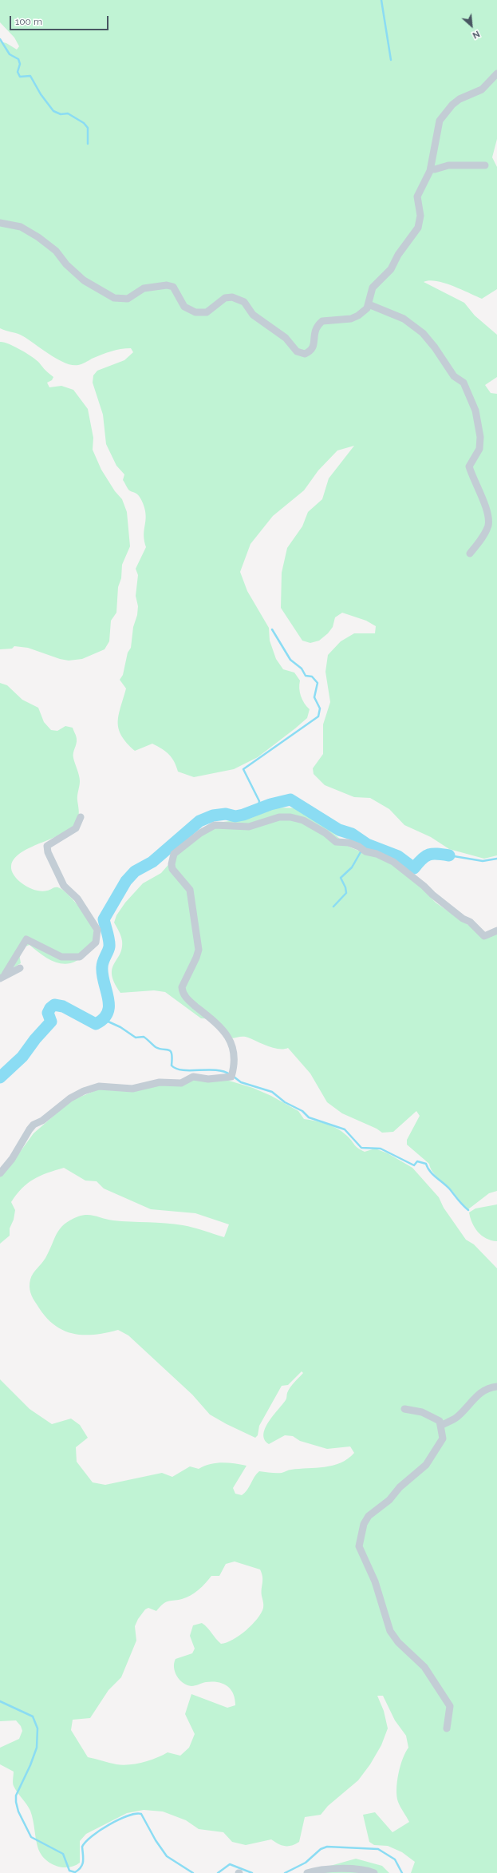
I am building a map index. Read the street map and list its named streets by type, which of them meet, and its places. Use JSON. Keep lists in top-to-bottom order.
{
  "scale_bar": "100 m",
  "north": "bottom right"
}
